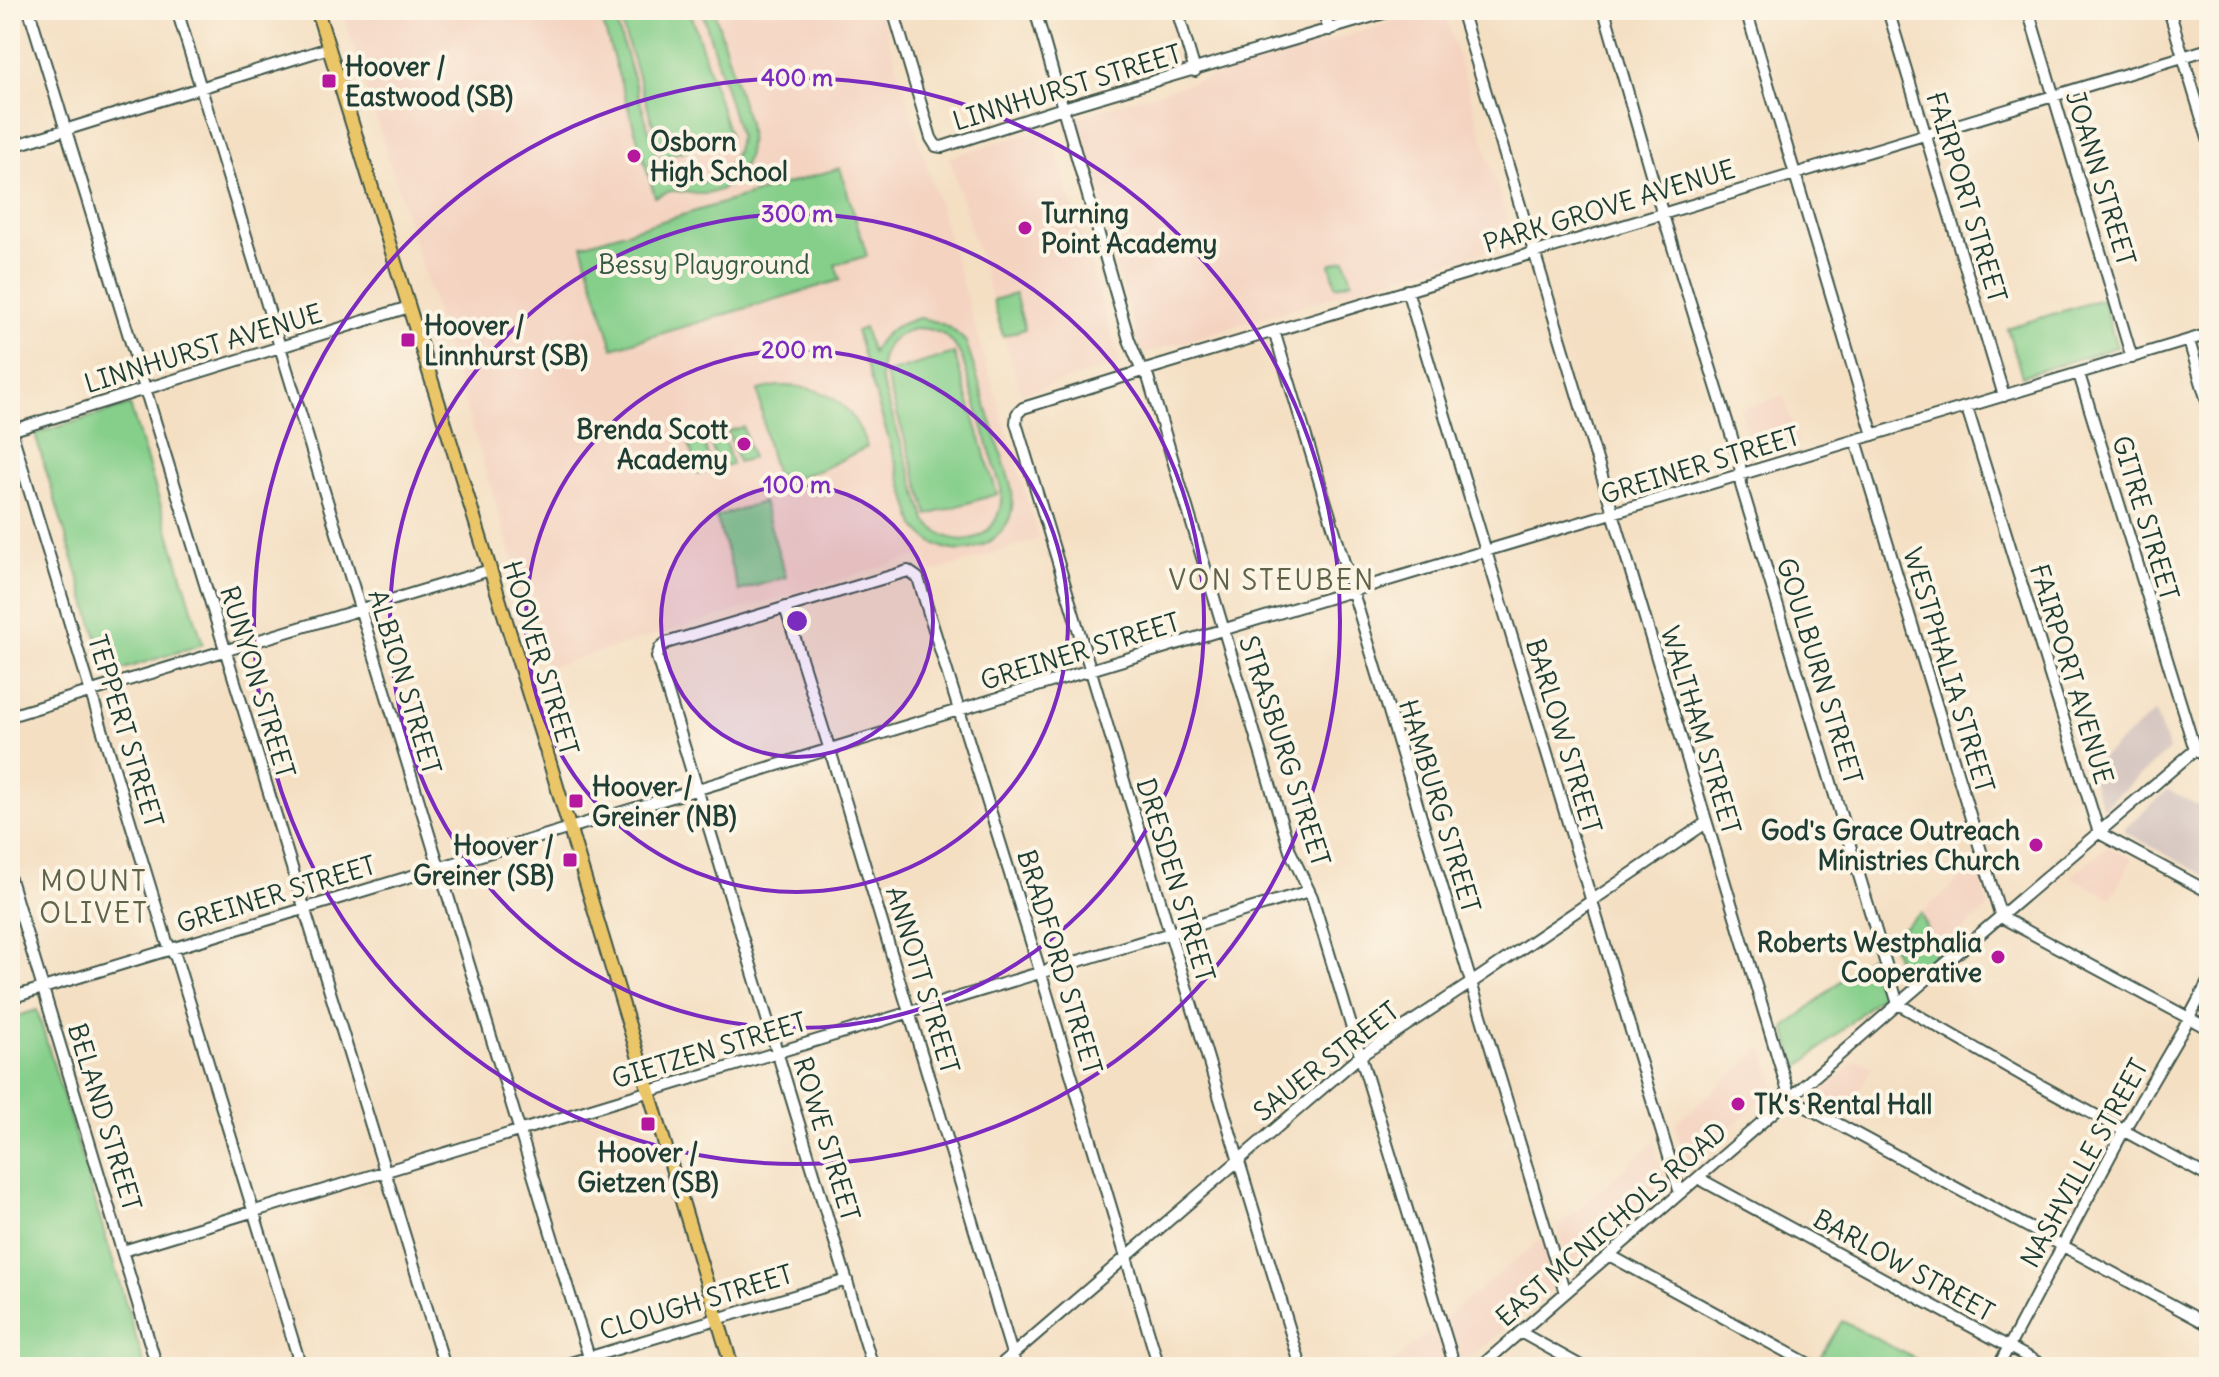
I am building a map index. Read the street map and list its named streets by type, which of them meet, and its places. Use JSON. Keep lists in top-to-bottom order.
{
  "streets": {
    "main road": ["HOOVER STREET"],
    "street": [
      "LINNHURST STREET",
      "JOANN STREET",
      "FAIRPORT STREET",
      "PARK GROVE AVENUE",
      "LINNHURST AVENUE",
      "GREINER STREET",
      "GITRE STREET",
      "WESTPHALIA STREET",
      "GOULBURN STREET",
      "FAIRPORT AVENUE",
      "RUNYON STREET",
      "ALBION STREET",
      "WALTHAM STREET",
      "TEPPERT STREET",
      "BARLOW STREET",
      "STRASBURG STREET",
      "HAMBURG STREET",
      "DRESDEN STREET",
      "BRADFORD STREET",
      "ANNOTT STREET",
      "GIETZEN STREET",
      "SAUER STREET",
      "BELAND STREET",
      "ROWE STREET",
      "NASHVILLE STREET",
      "EAST MCNICHOLS ROAD",
      "CLOUGH STREET"
    ]
  },
  "crossings": [
    ["LINNHURST STREET", "STRASBURG STREET"],
    ["JOANN STREET", "PARK GROVE AVENUE"],
    ["JOANN STREET", "GREINER STREET"],
    ["FAIRPORT STREET", "PARK GROVE AVENUE"],
    ["FAIRPORT STREET", "GREINER STREET"],
    ["PARK GROVE AVENUE", "GOULBURN STREET"],
    ["PARK GROVE AVENUE", "WALTHAM STREET"],
    ["PARK GROVE AVENUE", "BARLOW STREET"],
    ["PARK GROVE AVENUE", "STRASBURG STREET"],
    ["PARK GROVE AVENUE", "HAMBURG STREET"],
    ["PARK GROVE AVENUE", "DRESDEN STREET"],
    ["LINNHURST AVENUE", "HOOVER STREET"],
    ["LINNHURST AVENUE", "RUNYON STREET"],
    ["LINNHURST AVENUE", "ALBION STREET"],
    ["LINNHURST AVENUE", "TEPPERT STREET"],
    ["GREINER STREET", "GITRE STREET"],
    ["GREINER STREET", "HOOVER STREET"],
    ["GREINER STREET", "WESTPHALIA STREET"],
    ["GREINER STREET", "GOULBURN STREET"],
    ["GREINER STREET", "FAIRPORT AVENUE"],
    ["GREINER STREET", "RUNYON STREET"],
    ["GREINER STREET", "ALBION STREET"],
    ["GREINER STREET", "WALTHAM STREET"],
    ["GREINER STREET", "TEPPERT STREET"],
    ["GREINER STREET", "BARLOW STREET"],
    ["GREINER STREET", "STRASBURG STREET"],
    ["GREINER STREET", "HAMBURG STREET"],
    ["GREINER STREET", "DRESDEN STREET"],
    ["GREINER STREET", "BRADFORD STREET"],
    ["GREINER STREET", "ANNOTT STREET"],
    ["GREINER STREET", "BELAND STREET"],
    ["GREINER STREET", "ROWE STREET"],
    ["GITRE STREET", "EAST MCNICHOLS ROAD"],
    ["HOOVER STREET", "GIETZEN STREET"],
    ["HOOVER STREET", "CLOUGH STREET"],
    ["WESTPHALIA STREET", "EAST MCNICHOLS ROAD"],
    ["GOULBURN STREET", "EAST MCNICHOLS ROAD"],
    ["FAIRPORT AVENUE", "EAST MCNICHOLS ROAD"],
    ["RUNYON STREET", "GIETZEN STREET"],
    ["ALBION STREET", "GIETZEN STREET"],
    ["ALBION STREET", "CLOUGH STREET"],
    ["WALTHAM STREET", "SAUER STREET"],
    ["WALTHAM STREET", "EAST MCNICHOLS ROAD"],
    ["TEPPERT STREET", "GIETZEN STREET"],
    ["BARLOW STREET", "SAUER STREET"],
    ["BARLOW STREET", "NASHVILLE STREET"],
    ["BARLOW STREET", "EAST MCNICHOLS ROAD"],
    ["STRASBURG STREET", "GIETZEN STREET"],
    ["STRASBURG STREET", "SAUER STREET"],
    ["HAMBURG STREET", "SAUER STREET"],
    ["HAMBURG STREET", "EAST MCNICHOLS ROAD"],
    ["DRESDEN STREET", "GIETZEN STREET"],
    ["DRESDEN STREET", "SAUER STREET"],
    ["BRADFORD STREET", "ANNOTT STREET"],
    ["BRADFORD STREET", "GIETZEN STREET"],
    ["BRADFORD STREET", "SAUER STREET"],
    ["BRADFORD STREET", "ROWE STREET"],
    ["ANNOTT STREET", "GIETZEN STREET"],
    ["ANNOTT STREET", "SAUER STREET"],
    ["ANNOTT STREET", "ROWE STREET"],
    ["GIETZEN STREET", "BELAND STREET"],
    ["GIETZEN STREET", "ROWE STREET"],
    ["ROWE STREET", "CLOUGH STREET"]
  ],
  "districts": ["VON STEUBEN", "MOUNT OLIVET"],
  "parks": ["Bessy Playground"],
  "places": {
    "transit": [
      "Hoover / Eastwood (SB)",
      "Hoover / Linnhurst (SB)",
      "Hoover / Greiner (NB)",
      "Hoover / Greiner (SB)",
      "Hoover / Gietzen (SB)"
    ],
    "other": [
      "Osborn High School",
      "Turning Point Academy",
      "Brenda Scott Academy",
      "God's Grace Outreach Ministries Church",
      "Roberts Westphalia Cooperative",
      "TK's Rental Hall"
    ]
  },
  "rings": [
    "400 m",
    "300 m",
    "200 m",
    "100 m"
  ]
}
